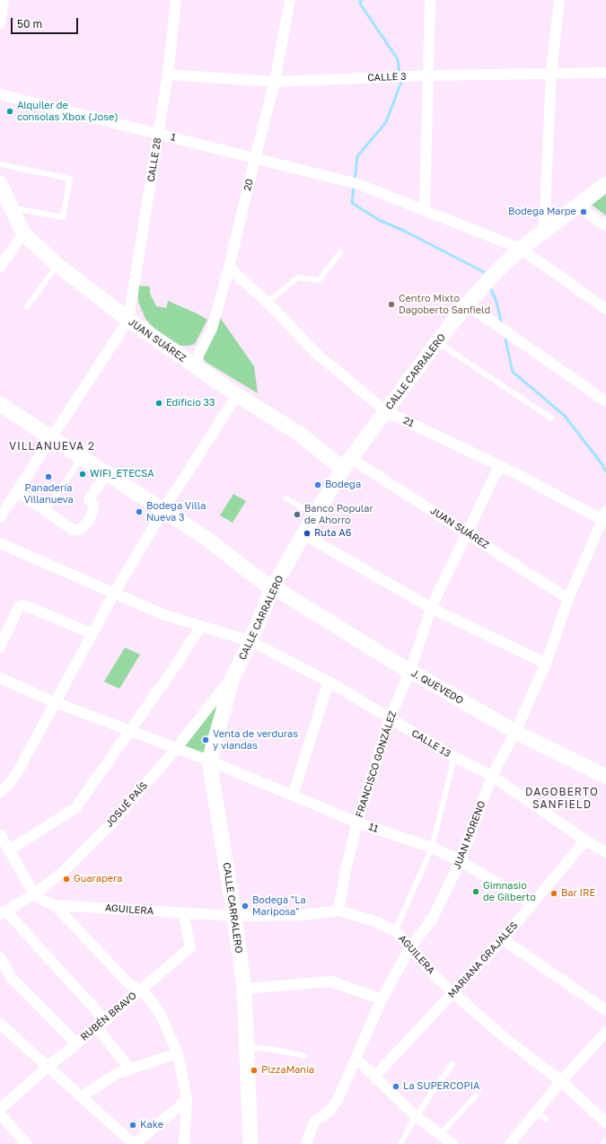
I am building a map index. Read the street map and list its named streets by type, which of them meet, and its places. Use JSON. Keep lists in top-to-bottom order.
{
  "streets": {
    "street": [
      "CALLE 3",
      "1",
      "CALLE 28",
      "20",
      "JUAN SUÁREZ",
      "CALLE CARRALERO",
      "21",
      "J. QUEVEDO",
      "CALLE 13",
      "FRANCISCO GONZÁLEZ",
      "JOSUÉ PAÍS",
      "11",
      "JUAN MORENO",
      "AGUILERA",
      "MARIANA GRAJALES",
      "RUBÉN BRAVO"
    ]
  },
  "crossings": [
    ["CALLE 3", "CALLE 28"],
    ["CALLE 3", "20"],
    ["1", "CALLE 28"],
    ["1", "20"],
    ["CALLE 28", "JUAN SUÁREZ"],
    ["20", "JUAN SUÁREZ"],
    ["20", "21"],
    ["JUAN SUÁREZ", "CALLE CARRALERO"],
    ["JUAN SUÁREZ", "FRANCISCO GONZÁLEZ"],
    ["JUAN SUÁREZ", "JUAN MORENO"],
    ["CALLE CARRALERO", "21"],
    ["CALLE CARRALERO", "J. QUEVEDO"],
    ["CALLE CARRALERO", "CALLE 13"],
    ["CALLE CARRALERO", "JOSUÉ PAÍS"],
    ["CALLE CARRALERO", "11"],
    ["CALLE CARRALERO", "AGUILERA"],
    ["21", "FRANCISCO GONZÁLEZ"],
    ["21", "JUAN MORENO"],
    ["J. QUEVEDO", "FRANCISCO GONZÁLEZ"],
    ["J. QUEVEDO", "JUAN MORENO"],
    ["CALLE 13", "FRANCISCO GONZÁLEZ"],
    ["CALLE 13", "JUAN MORENO"],
    ["CALLE 13", "MARIANA GRAJALES"],
    ["FRANCISCO GONZÁLEZ", "11"],
    ["FRANCISCO GONZÁLEZ", "AGUILERA"],
    ["JOSUÉ PAÍS", "11"],
    ["JOSUÉ PAÍS", "AGUILERA"],
    ["11", "JUAN MORENO"],
    ["11", "MARIANA GRAJALES"],
    ["JUAN MORENO", "AGUILERA"],
    ["AGUILERA", "MARIANA GRAJALES"],
    ["AGUILERA", "RUBÉN BRAVO"]
  ],
  "districts": ["VILLANUEVA 2", "DAGOBERTO SANFIELD"],
  "places": [
    "Alquiler de consolas Xbox (Jose)",
    "Bodega Marpe",
    "Centro Mixto Dagoberto Sanfield",
    "Edificio 33",
    "WIFI_ETECSA",
    "Panadería Villanueva",
    "Bodega",
    "Bodega Villa Nueva 3",
    "Banco Popular de Ahorro",
    "Ruta A6",
    "Venta de verduras y viandas",
    "Guarapera",
    "Gimnasio de Gilberto",
    "Bar IRE",
    "Bodega \"La Mariposa\"",
    "PizzaMania",
    "La SUPERCOPIA",
    "Kake"
  ],
  "scale_bar": "50 m"
}
